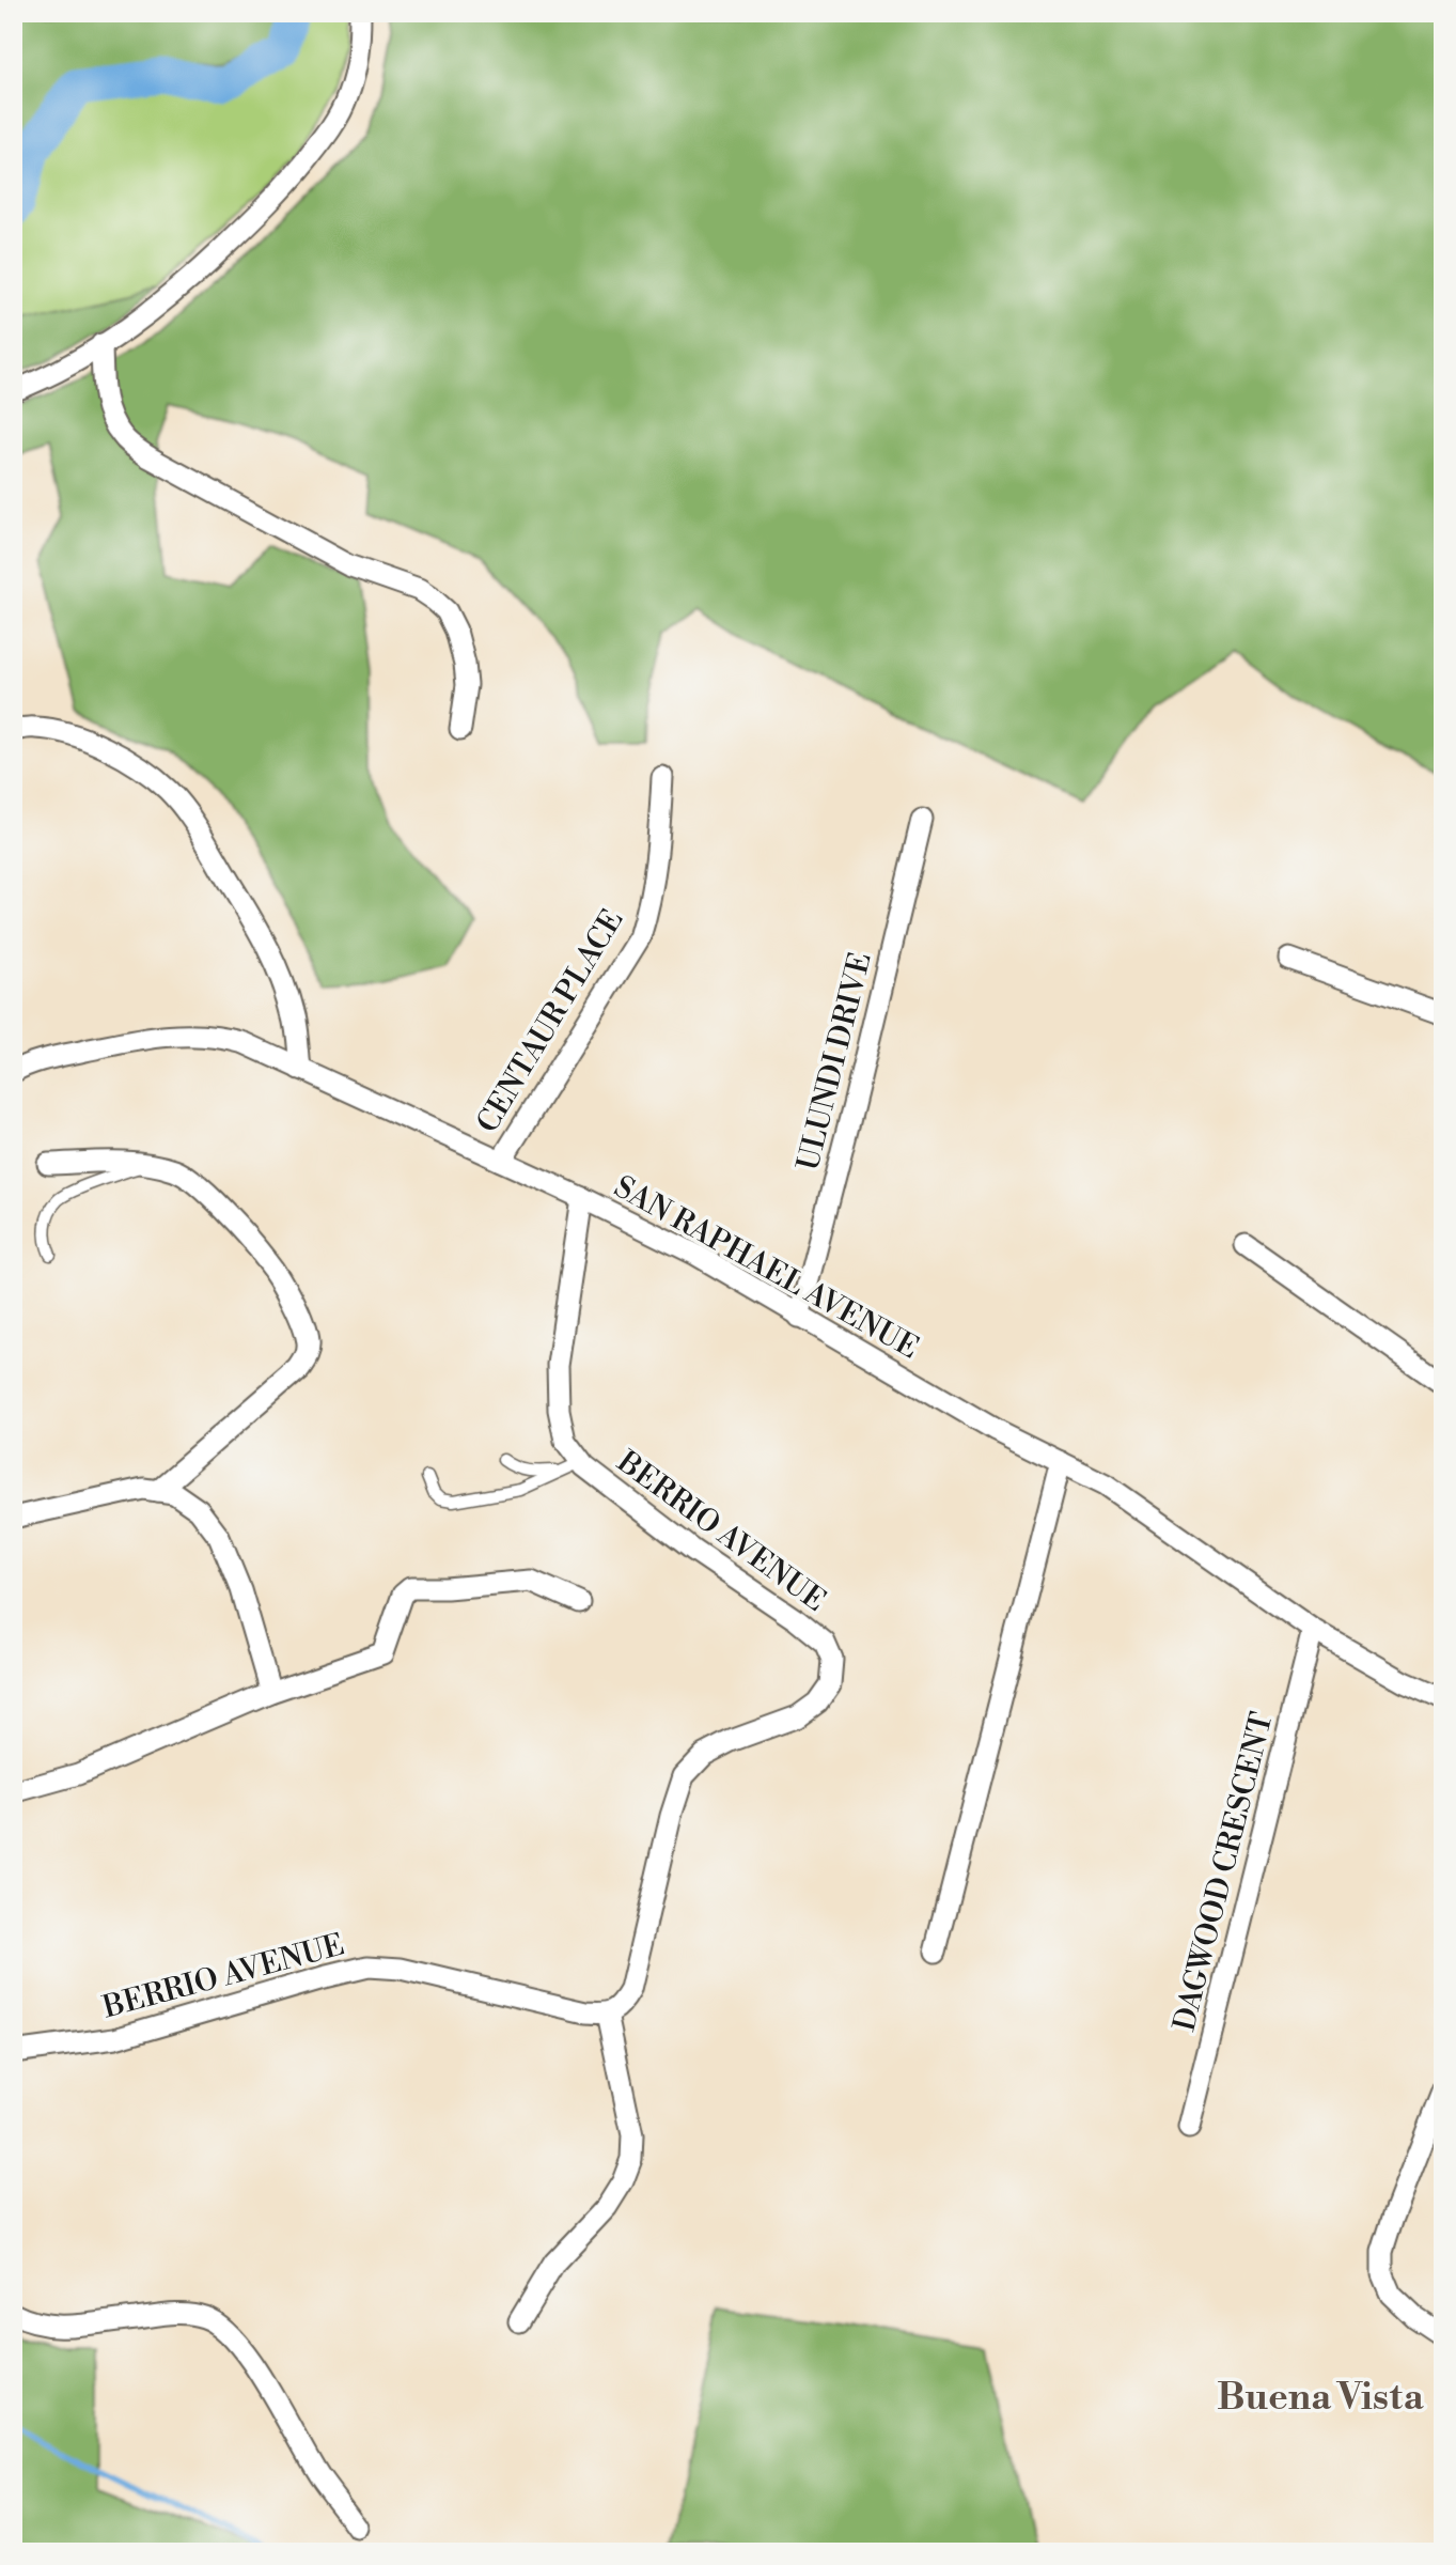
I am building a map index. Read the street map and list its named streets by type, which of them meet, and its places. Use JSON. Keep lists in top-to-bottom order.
{
  "streets": {
    "street": [
      "CENTAUR PLACE",
      "ULUNDI DRIVE",
      "SAN RAPHAEL AVENUE",
      "BERRIO AVENUE",
      "DAGWOOD CRESCENT"
    ]
  },
  "crossings": [
    ["CENTAUR PLACE", "SAN RAPHAEL AVENUE"],
    ["ULUNDI DRIVE", "SAN RAPHAEL AVENUE"],
    ["SAN RAPHAEL AVENUE", "BERRIO AVENUE"],
    ["SAN RAPHAEL AVENUE", "DAGWOOD CRESCENT"]
  ],
  "districts": ["Buena Vista"]
}
